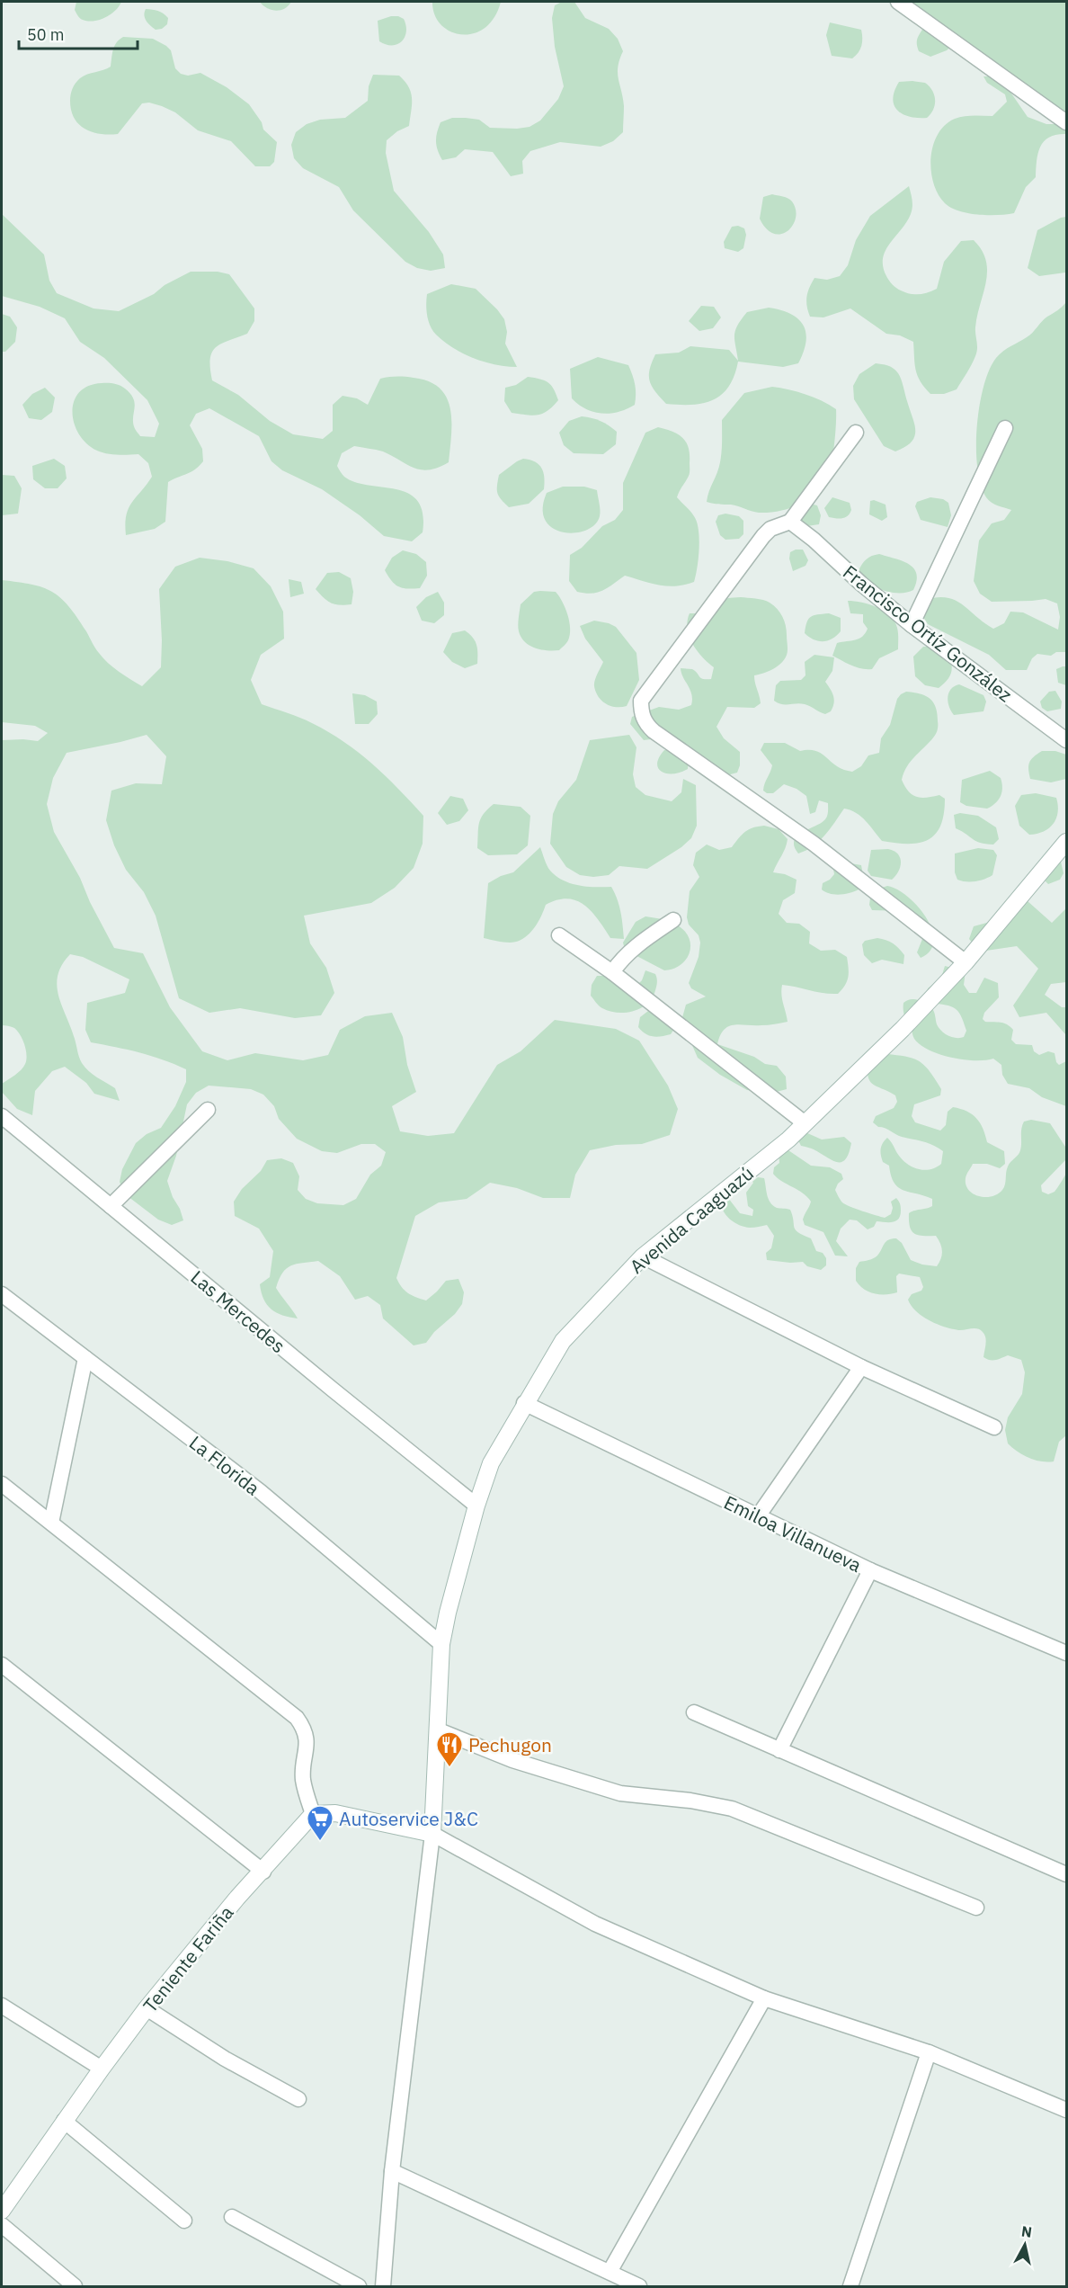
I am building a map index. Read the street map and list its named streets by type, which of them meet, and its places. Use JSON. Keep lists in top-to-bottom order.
{
  "streets": {
    "street": [
      "Francisco Ortíz González",
      "Avenida Caaguazú",
      "Las Mercedes",
      "La Florida",
      "Emiloa Villanueva",
      "Teniente Fariña"
    ]
  },
  "crossings": [
    ["Avenida Caaguazú", "Las Mercedes"],
    ["Avenida Caaguazú", "La Florida"],
    ["Avenida Caaguazú", "Emiloa Villanueva"]
  ],
  "places": {
    "restaurant": ["Pechugon"],
    "supermarket": ["Autoservice J&C"]
  },
  "scale_bar": "50 m",
  "north": "top"
}
